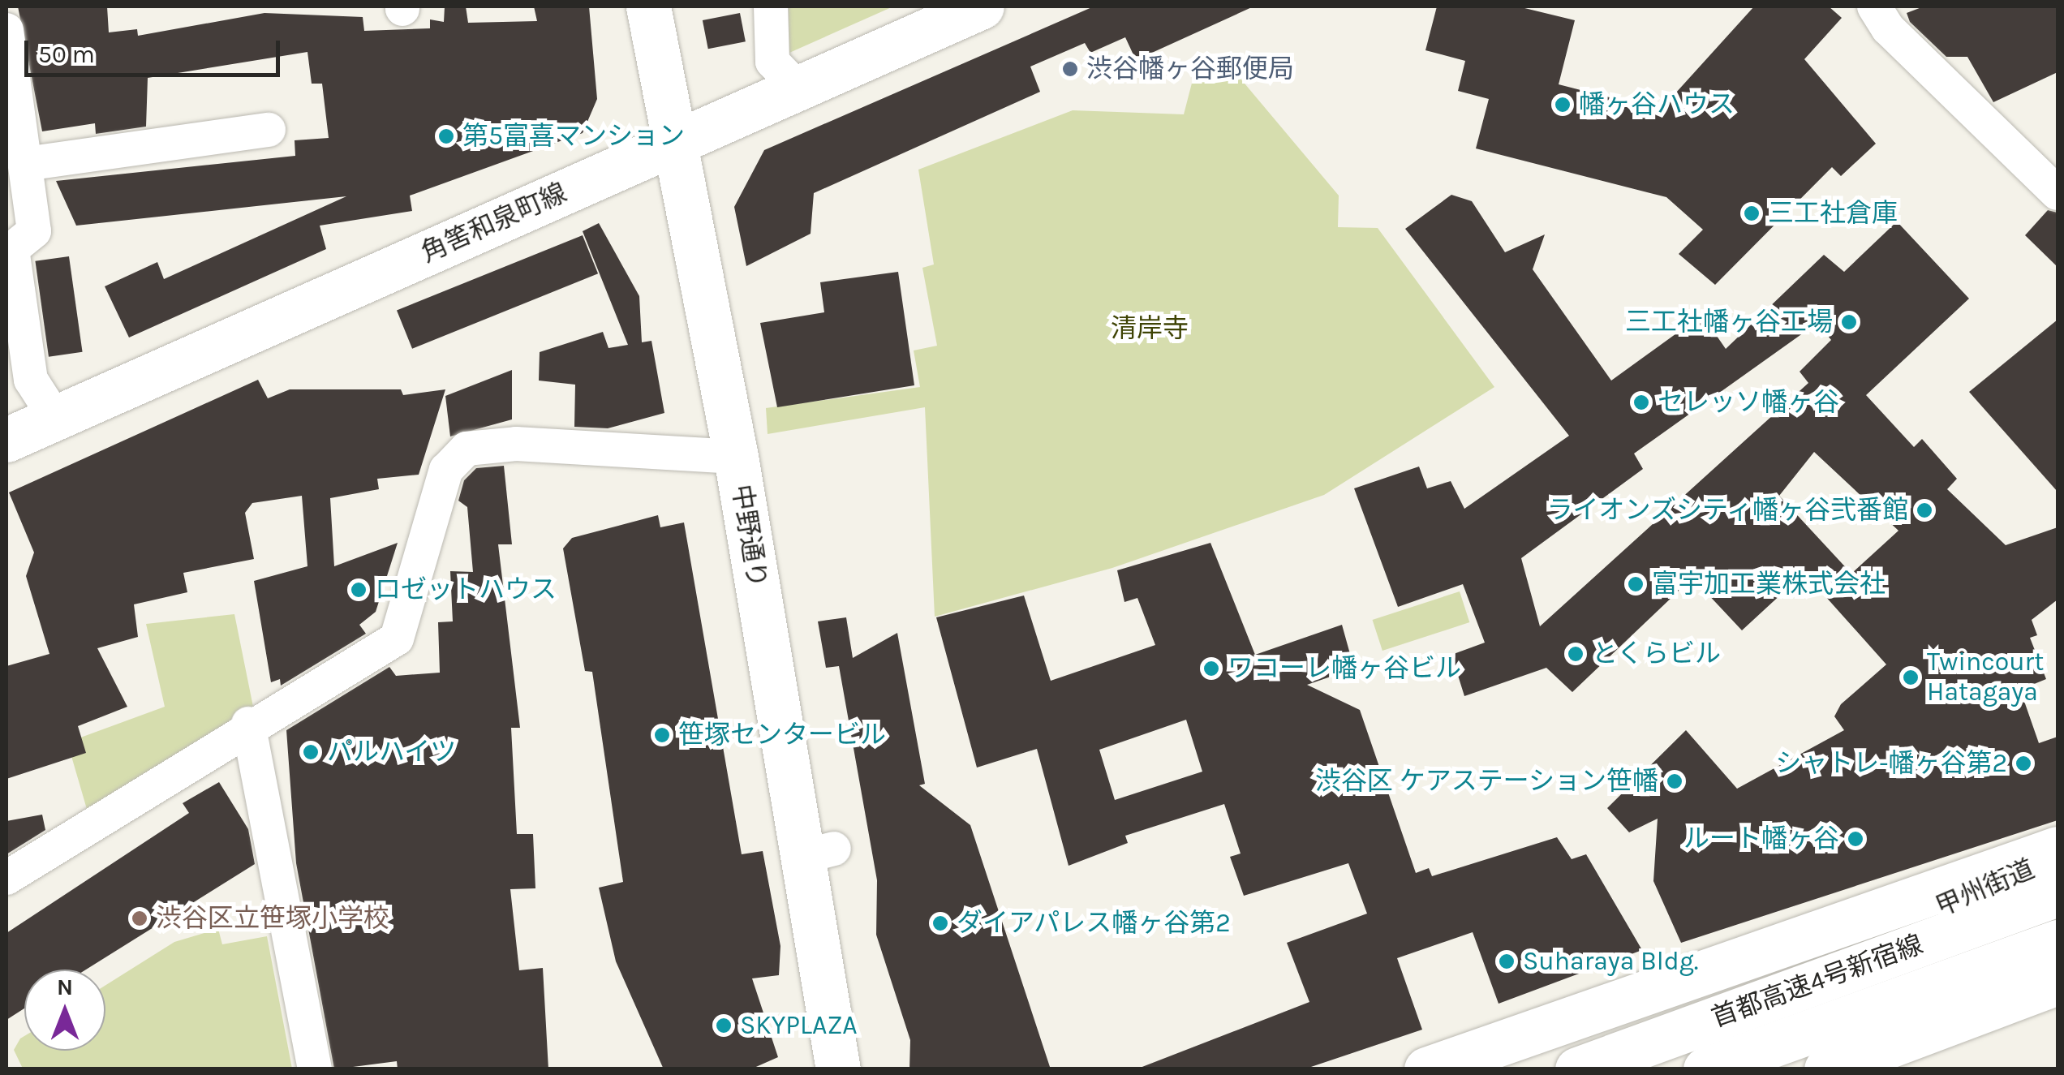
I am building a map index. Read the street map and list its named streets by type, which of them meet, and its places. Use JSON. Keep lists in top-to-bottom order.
{
  "streets": {
    "main road": [
      "角筈和泉町線",
      "中野通り",
      "甲州街道",
      "首都高速4号新宿線"
    ]
  },
  "crossings": [
    ["角筈和泉町線", "中野通り"]
  ],
  "parks": ["清岸寺"],
  "places": [
    "渋谷幡ヶ谷郵便局",
    "幡ヶ谷ハウス",
    "第5富喜マンション",
    "三工社倉庫",
    "三工社幡ヶ谷工場",
    "セレッソ幡ヶ谷",
    "ライオンズシティ幡ヶ谷弐番館",
    "富宇加工業株式会社",
    "ロゼットハウス",
    "とくらビル",
    "ワコーレ幡ヶ谷ビル",
    "Twincourt Hatagaya",
    "笹塚センタービル",
    "パルハイツ",
    "シャトレ-幡ヶ谷第2",
    "渋谷区 ケアステーション笹幡",
    "ルート幡ヶ谷",
    "渋谷区立笹塚小学校",
    "ダイアパレス幡ヶ谷第2",
    "Suharaya Bldg.",
    "SKYPLAZA"
  ],
  "scale_bar": "50 m",
  "north": "top"
}
